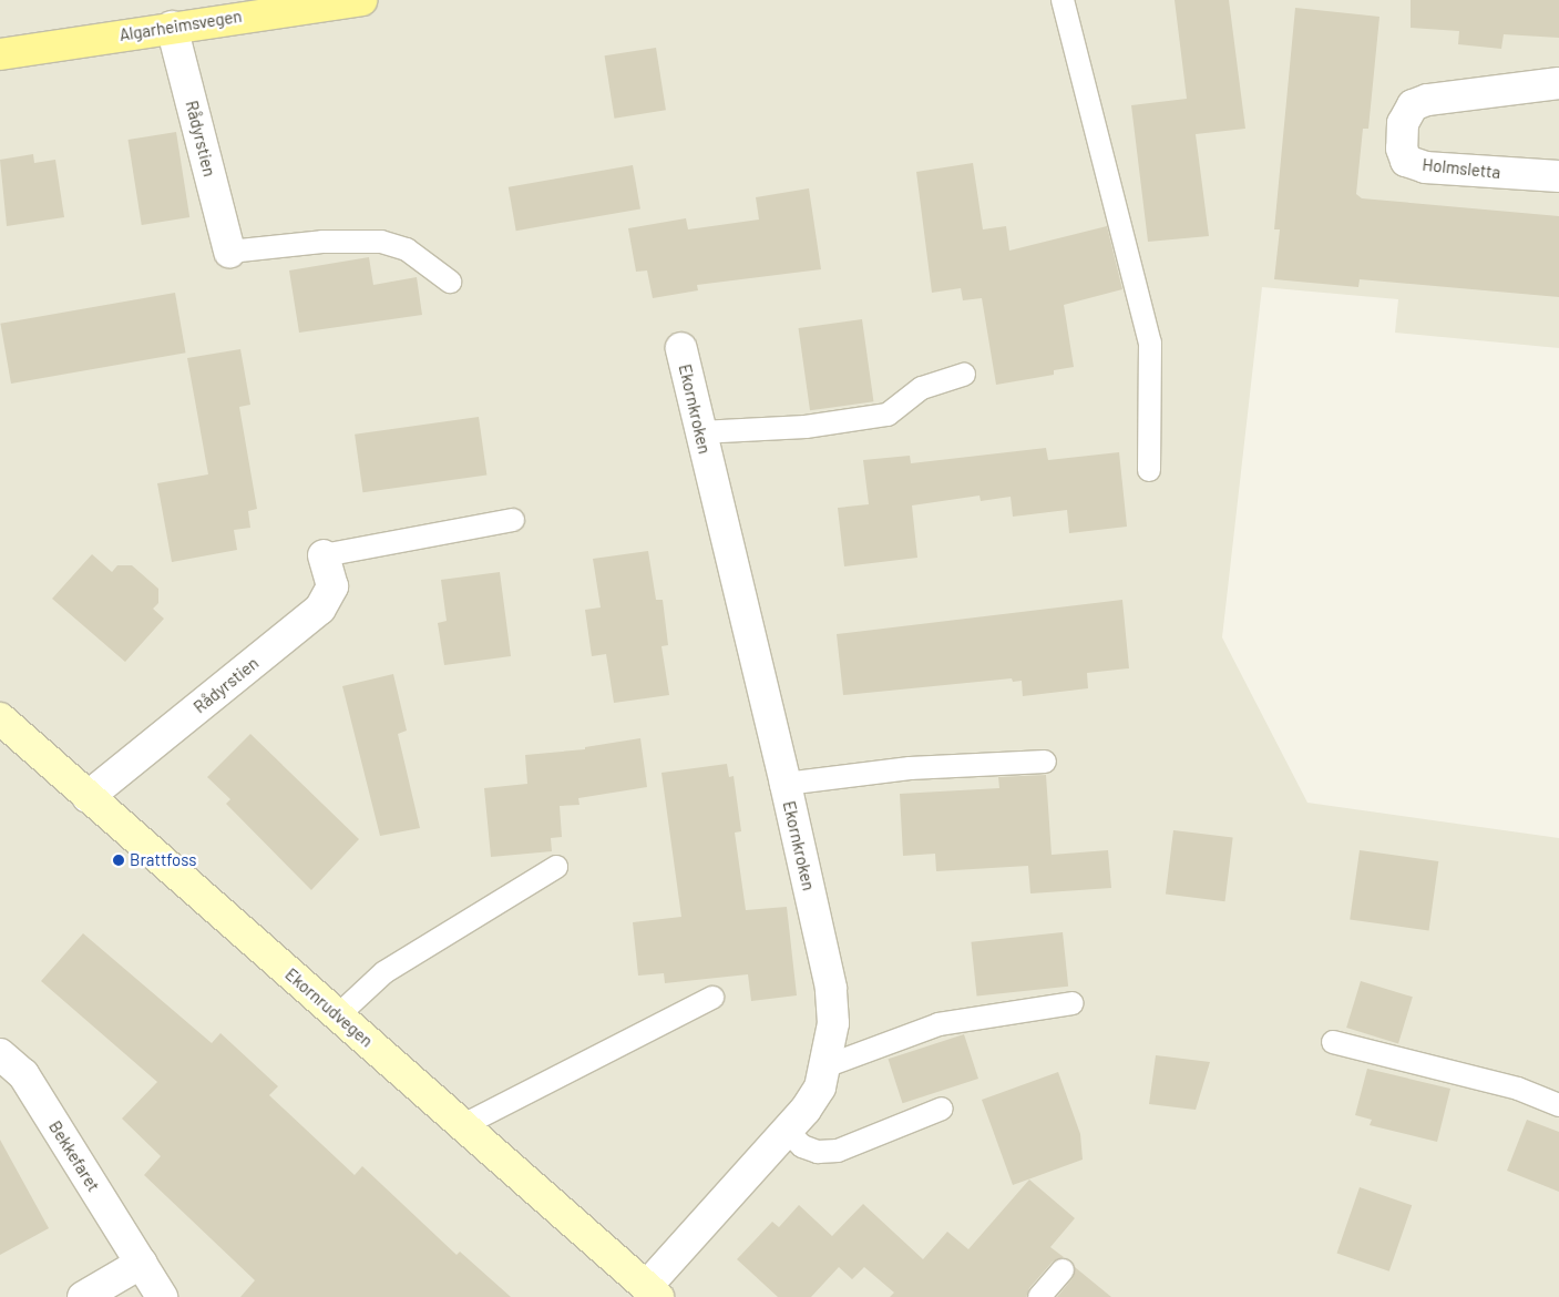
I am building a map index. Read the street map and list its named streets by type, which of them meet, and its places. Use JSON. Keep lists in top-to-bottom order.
{
  "streets": {
    "main road": ["Algarheimsvegen", "Ekornrudvegen"],
    "street": [
      "Rådyrstien",
      "Holmsletta",
      "Ekornkroken",
      "Bekkefaret"
    ]
  },
  "crossings": [
    ["Algarheimsvegen", "Rådyrstien"],
    ["Rådyrstien", "Ekornrudvegen"],
    ["Ekornkroken", "Ekornrudvegen"]
  ],
  "places": ["Brattfoss"]
}
